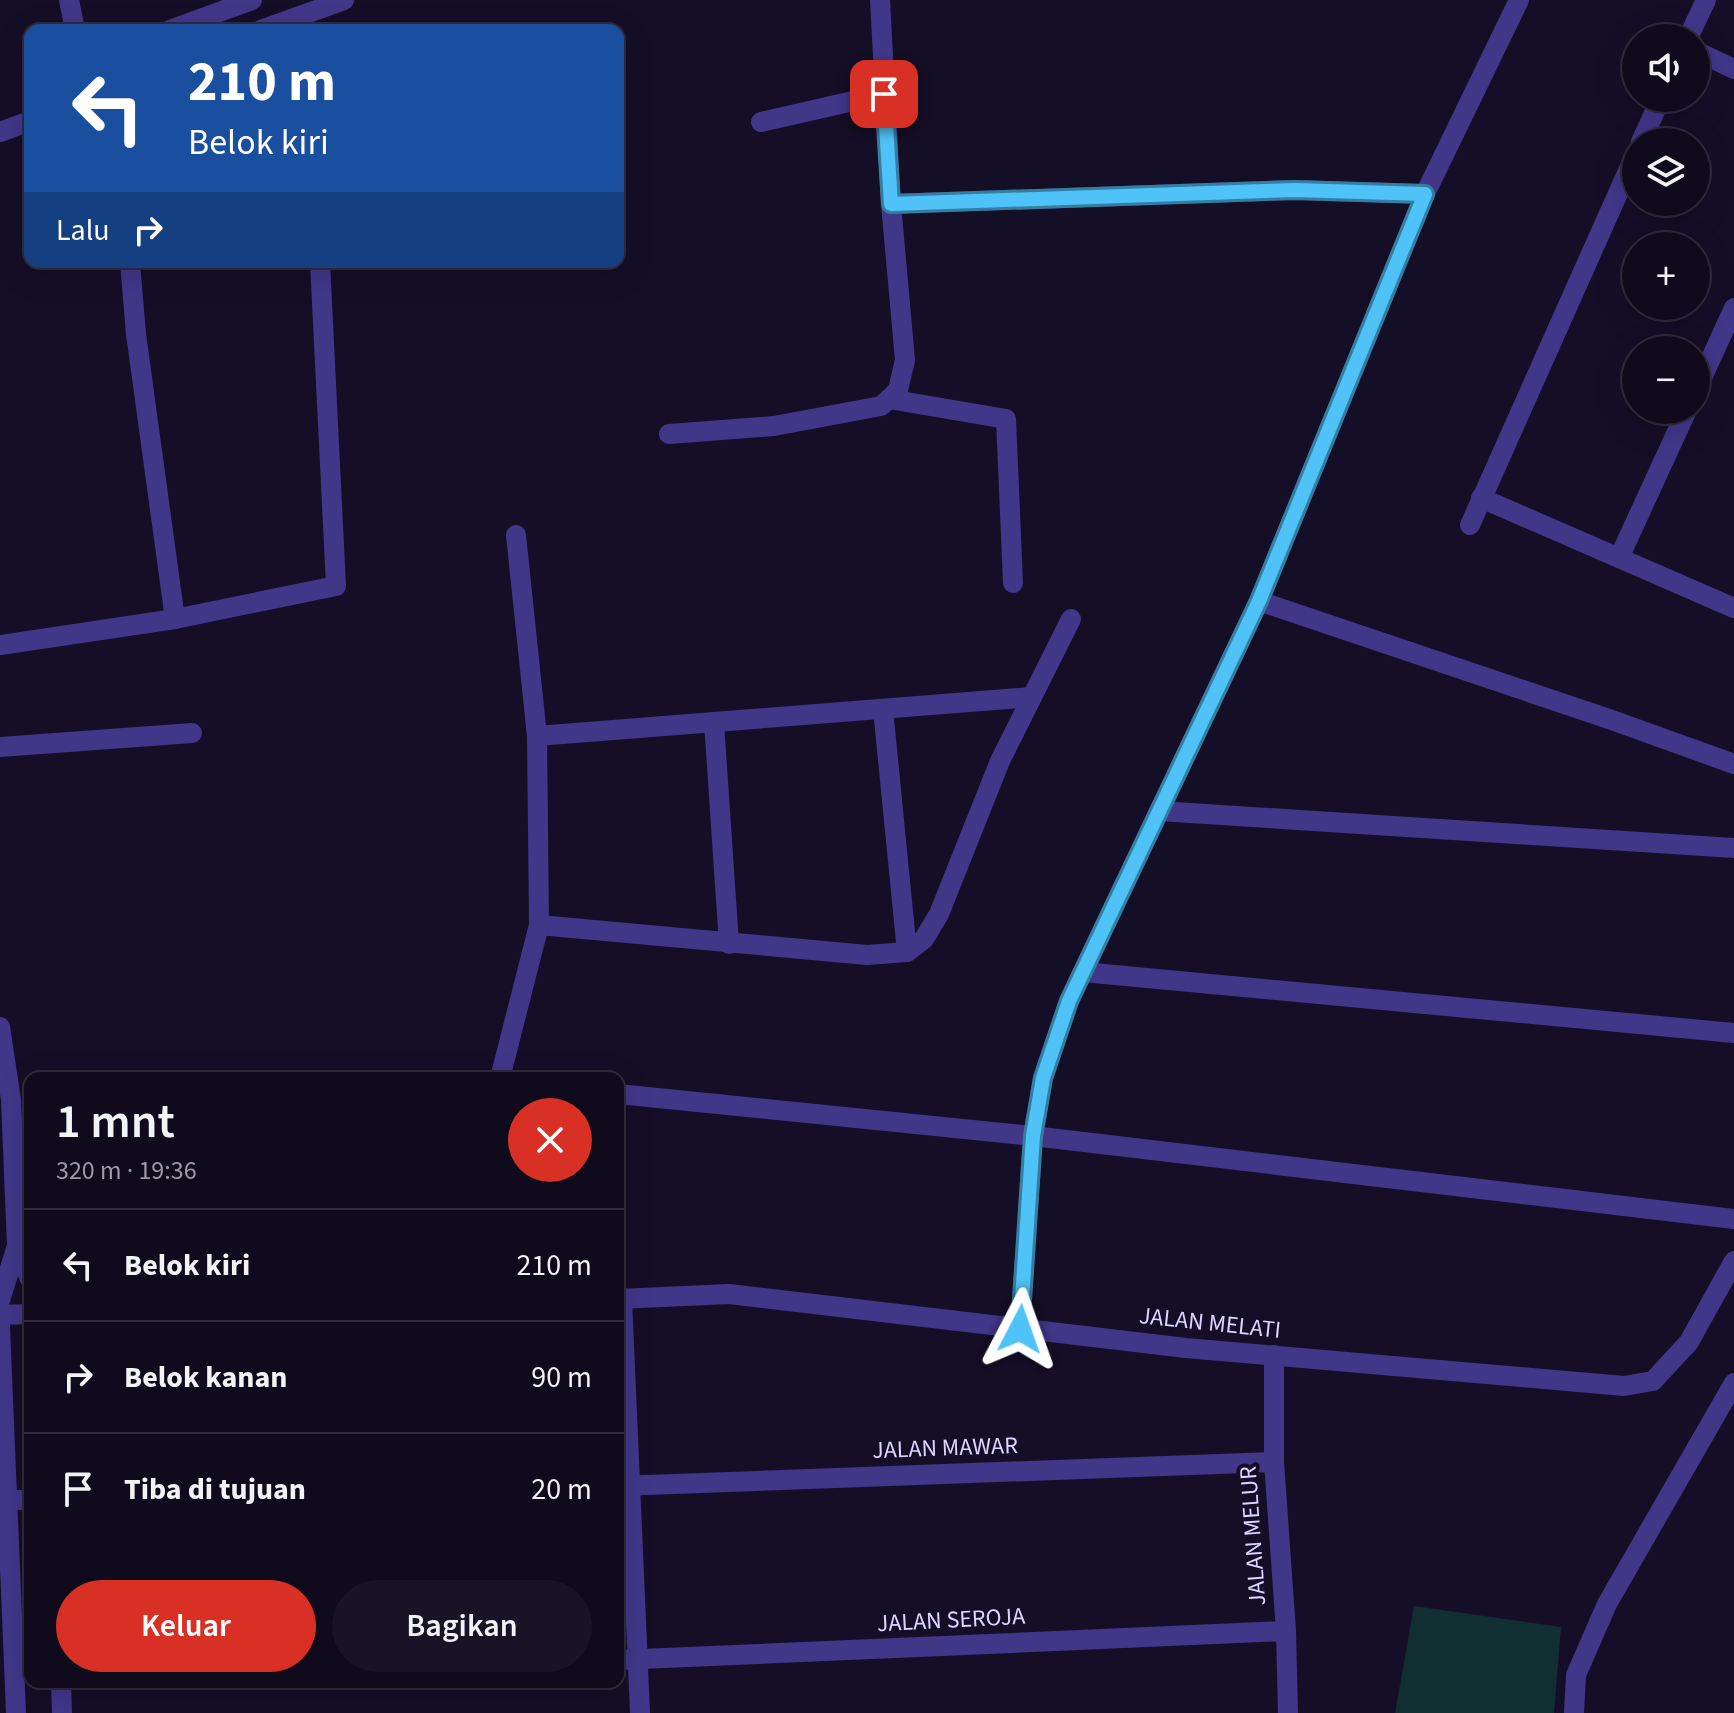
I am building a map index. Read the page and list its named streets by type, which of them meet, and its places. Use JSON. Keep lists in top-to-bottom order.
{
  "streets": {
    "street": [
      "JALAN MELATI",
      "JALAN MAWAR",
      "JALAN MELUR",
      "JALAN SEROJA"
    ]
  },
  "crossings": [
    ["JALAN MELATI", "JALAN MELUR"],
    ["JALAN MAWAR", "JALAN MELUR"],
    ["JALAN MELUR", "JALAN SEROJA"]
  ],
  "page": {
    "map_buttons": ["+", "−"],
    "turn": ["210 m", "Belok kiri"],
    "then": "Lalu",
    "heading": ["1 mnt", "320 m · 19:36"],
    "list": [
      {
        "name": "Belok kiri",
        "value": "210 m"
      },
      {
        "name": "Belok kanan",
        "value": "90 m"
      },
      {
        "name": "Tiba di tujuan",
        "value": "20 m"
      }
    ],
    "buttons": ["Keluar", "Bagikan"]
  }
}
